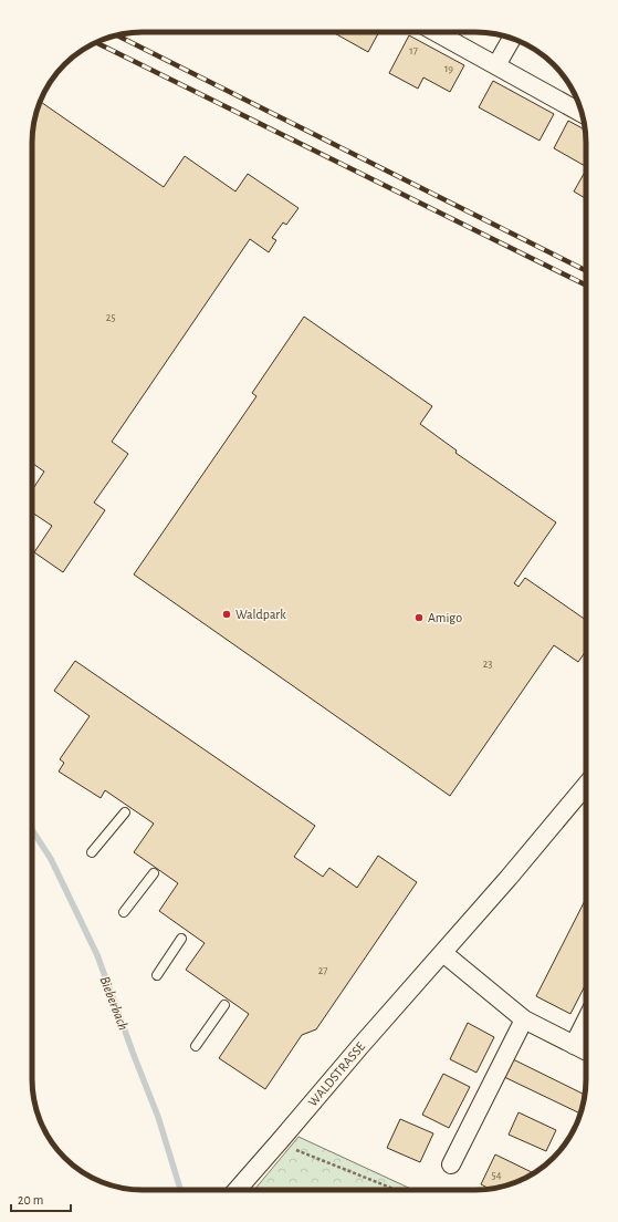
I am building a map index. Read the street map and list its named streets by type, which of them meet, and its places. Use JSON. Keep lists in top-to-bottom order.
{
  "streets": {
    "street": ["WALDSTRASSE"]
  },
  "water": ["Bieberbach"],
  "places": ["Waldpark", "Amigo"],
  "house_numbers": [
    "17",
    "19",
    "25",
    "23",
    "27",
    "54"
  ],
  "scale_bar": "20 m"
}
